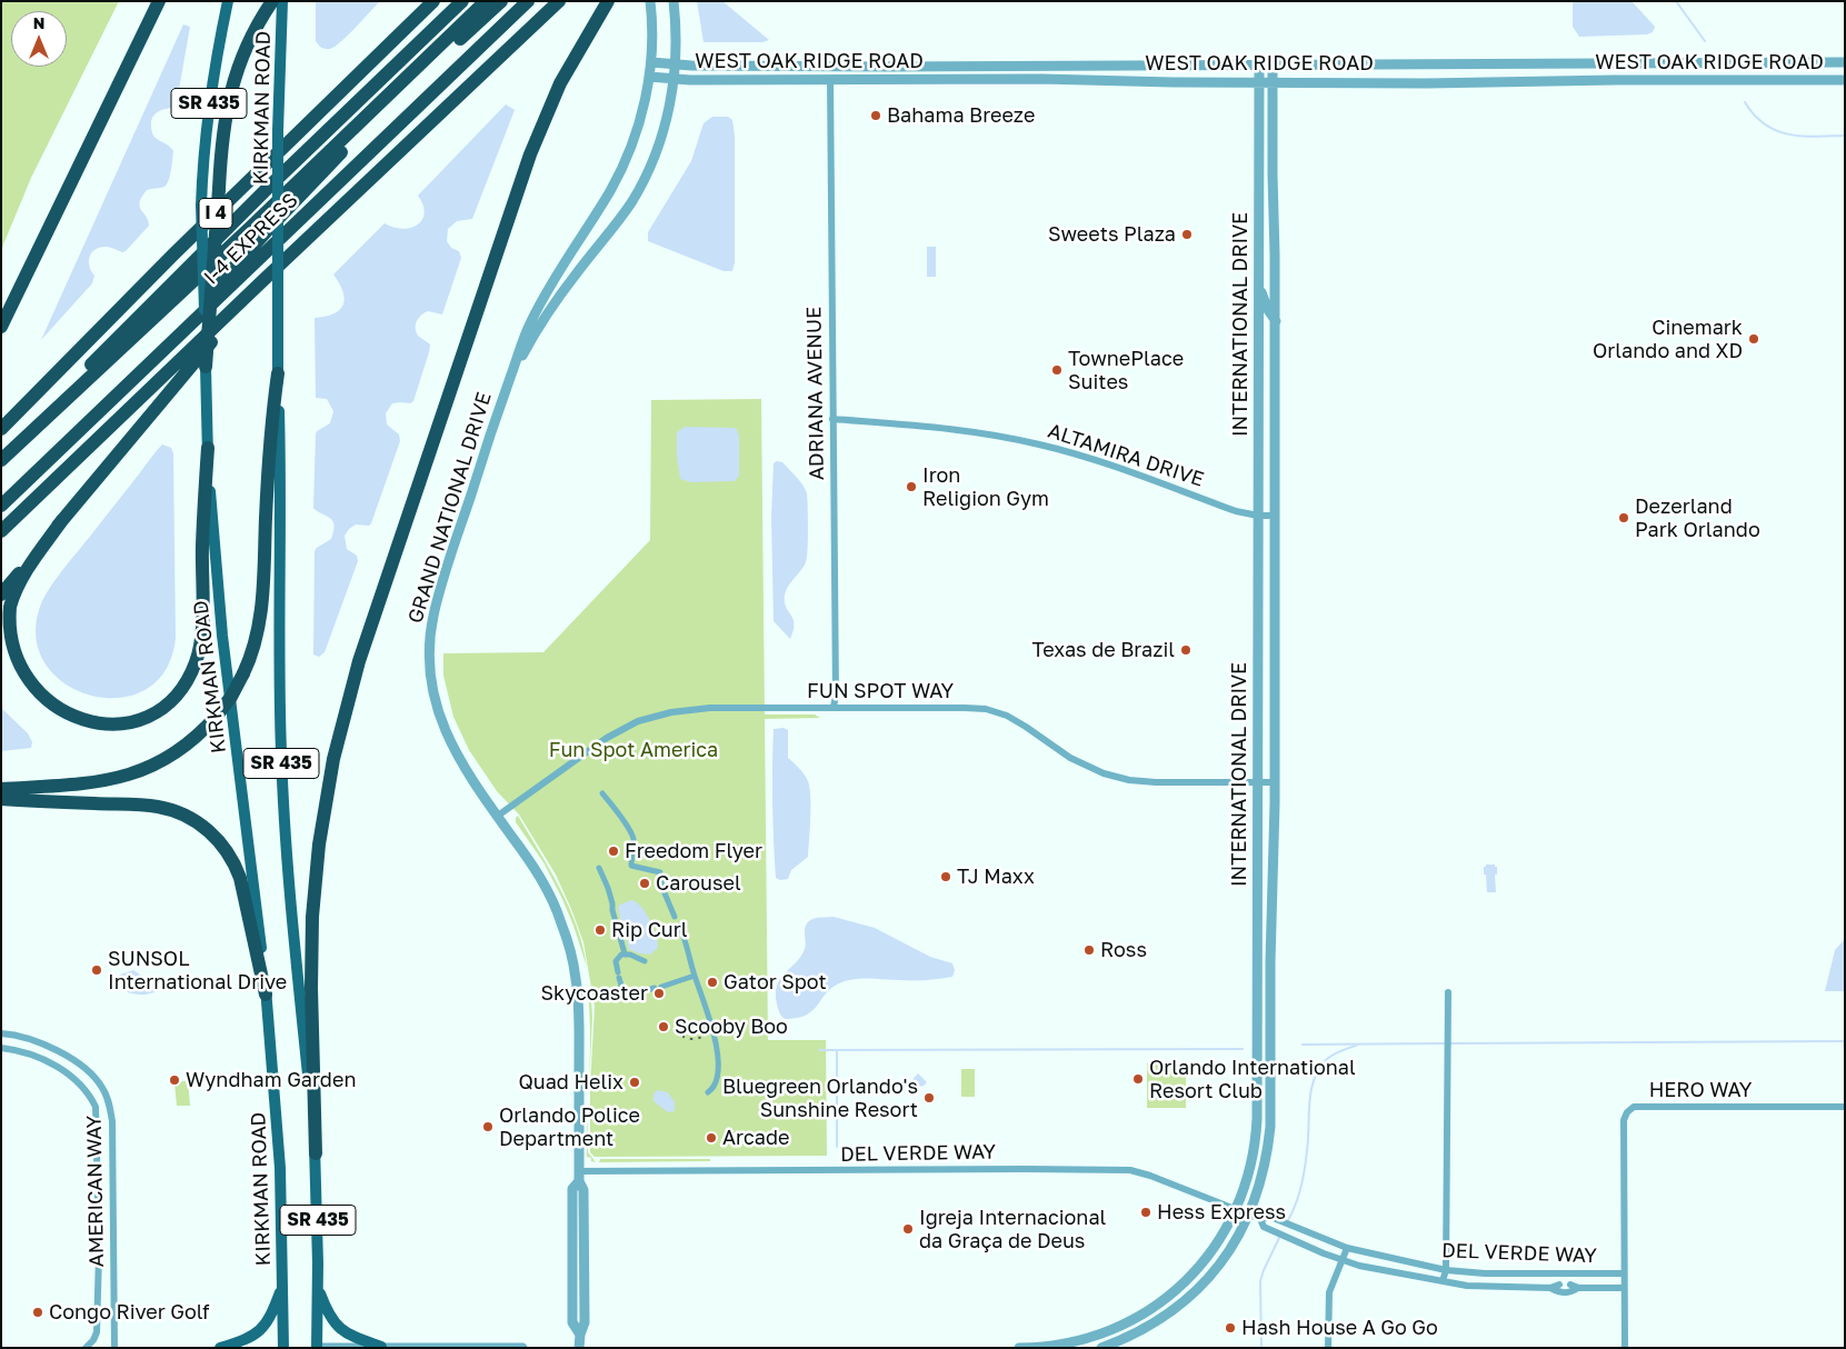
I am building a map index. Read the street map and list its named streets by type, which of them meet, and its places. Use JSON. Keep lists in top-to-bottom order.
{
  "streets": {
    "highway": ["I 4", "I-4 EXPRESS"],
    "main road": ["SR 435", "KIRKMAN ROAD"],
    "street": [
      "WEST OAK RIDGE ROAD",
      "INTERNATIONAL DRIVE",
      "ADRIANA AVENUE",
      "ALTAMIRA DRIVE",
      "GRAND NATIONAL DRIVE",
      "FUN SPOT WAY",
      "HERO WAY",
      "DEL VERDE WAY",
      "AMERICAN WAY"
    ]
  },
  "crossings": [
    ["WEST OAK RIDGE ROAD", "INTERNATIONAL DRIVE"],
    ["WEST OAK RIDGE ROAD", "ADRIANA AVENUE"],
    ["WEST OAK RIDGE ROAD", "GRAND NATIONAL DRIVE"],
    ["INTERNATIONAL DRIVE", "ALTAMIRA DRIVE"],
    ["INTERNATIONAL DRIVE", "FUN SPOT WAY"],
    ["INTERNATIONAL DRIVE", "DEL VERDE WAY"],
    ["ADRIANA AVENUE", "ALTAMIRA DRIVE"],
    ["ADRIANA AVENUE", "FUN SPOT WAY"],
    ["GRAND NATIONAL DRIVE", "FUN SPOT WAY"],
    ["GRAND NATIONAL DRIVE", "DEL VERDE WAY"],
    ["HERO WAY", "DEL VERDE WAY"]
  ],
  "parks": ["Fun Spot America"],
  "places": [
    "Bahama Breeze",
    "Sweets Plaza",
    "Cinemark Orlando and XD",
    "TownePlace Suites",
    "Iron Religion Gym",
    "Dezerland Park Orlando",
    "Texas de Brazil",
    "Freedom Flyer",
    "TJ Maxx",
    "Carousel",
    "Rip Curl",
    "Ross",
    "SUNSOL International Drive",
    "Gator Spot",
    "Skycoaster",
    "Scooby Boo",
    "Orlando International Resort Club",
    "Wyndham Garden",
    "Quad Helix",
    "Bluegreen Orlando's Sunshine Resort",
    "Orlando Police Department",
    "Arcade",
    "Hess Express",
    "Igreja Internacional da Graça de Deus",
    "Congo River Golf",
    "Hash House A Go Go"
  ],
  "north": "top"
}
